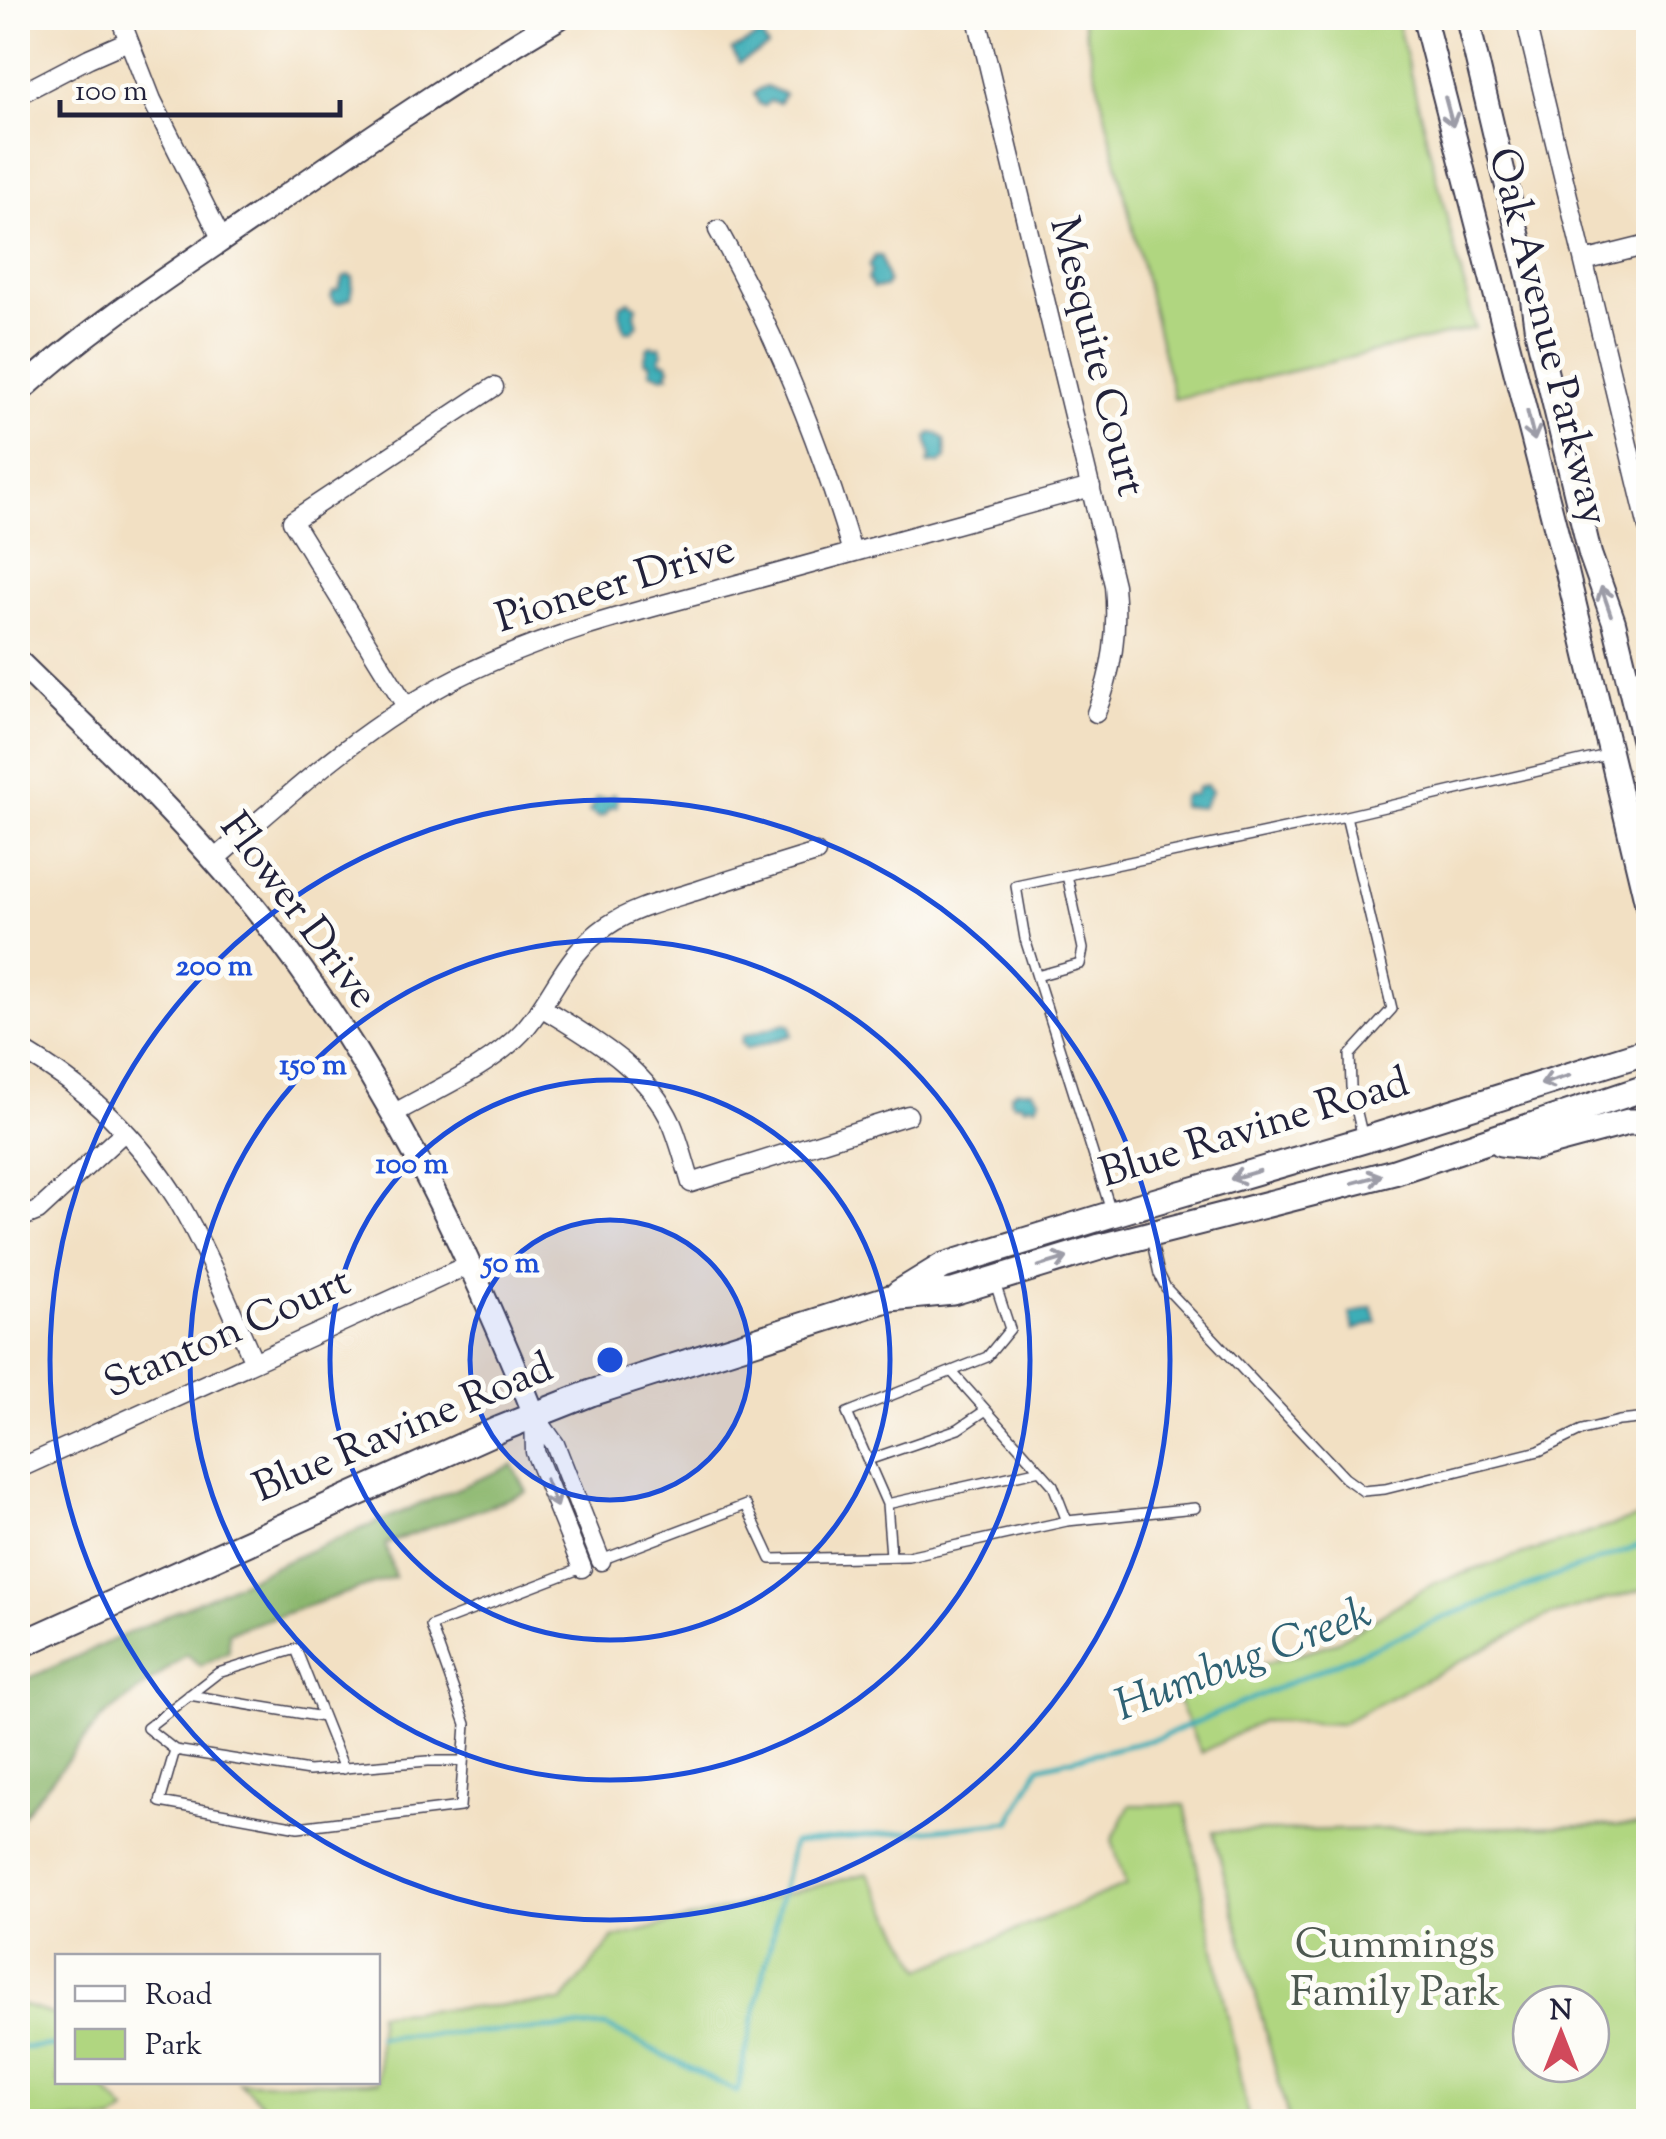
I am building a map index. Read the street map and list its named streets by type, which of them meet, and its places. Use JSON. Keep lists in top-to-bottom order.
{
  "streets": {
    "main road": ["Blue Ravine Road"],
    "street": [
      "Oak Avenue Parkway",
      "Mesquite Court",
      "Pioneer Drive",
      "Flower Drive",
      "Stanton Court"
    ]
  },
  "crossings": [
    ["Mesquite Court", "Pioneer Drive"],
    ["Pioneer Drive", "Flower Drive"],
    ["Flower Drive", "Blue Ravine Road"],
    ["Flower Drive", "Stanton Court"]
  ],
  "water": ["Humbug Creek"],
  "parks": ["Cummings Family Park"],
  "legend": ["Road", "Park"],
  "scale_bar": "100 m",
  "north": "top",
  "rings": [
    "200 m",
    "150 m",
    "100 m",
    "50 m"
  ]
}
